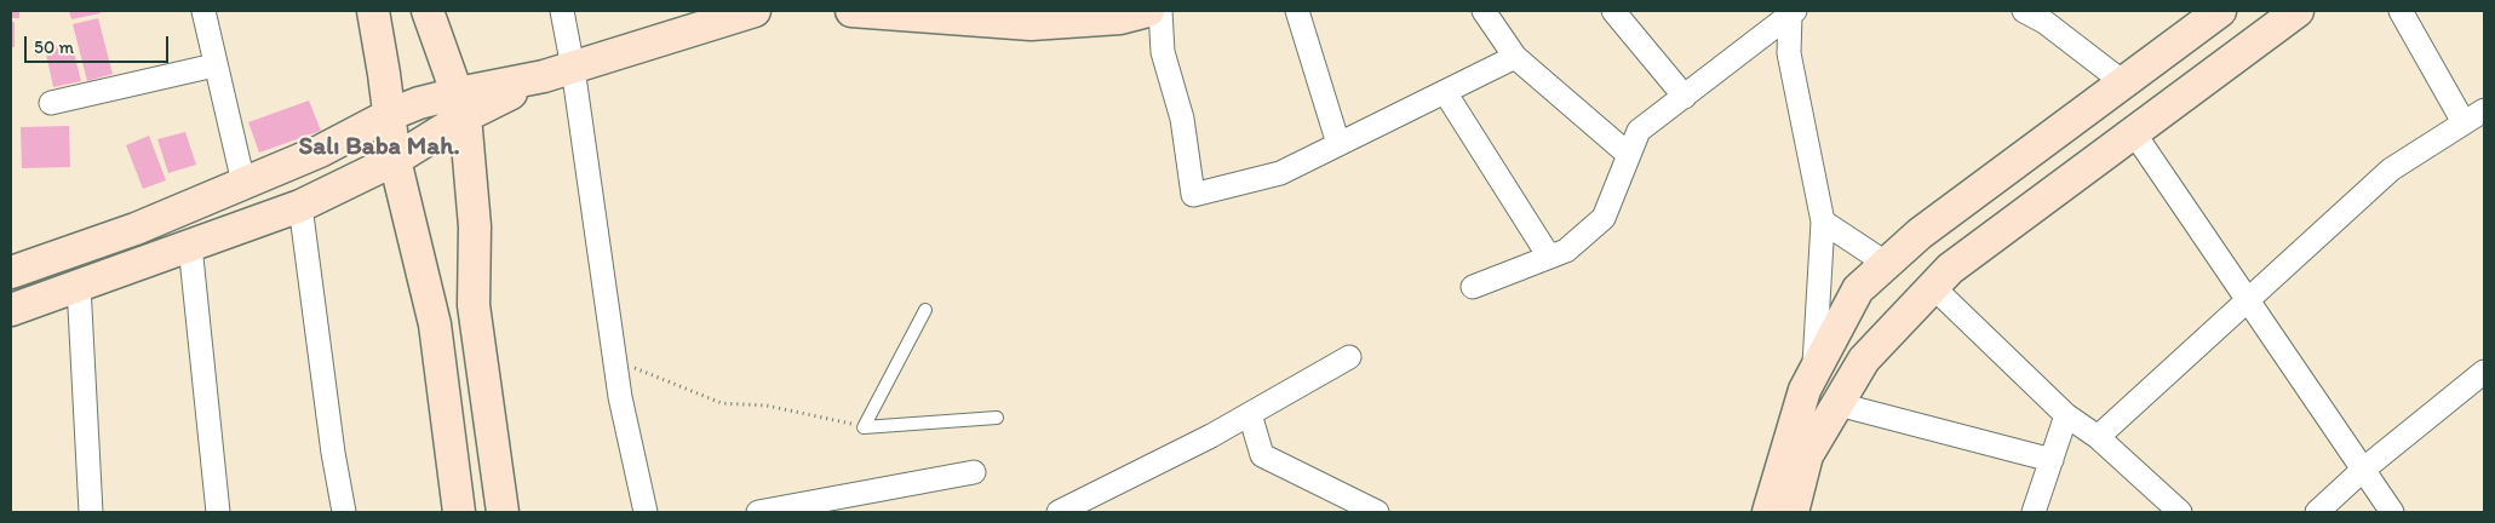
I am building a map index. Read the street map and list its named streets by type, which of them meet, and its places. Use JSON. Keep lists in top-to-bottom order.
{
  "districts": ["Salı Baba Mah."],
  "scale_bar": "50 m"
}
